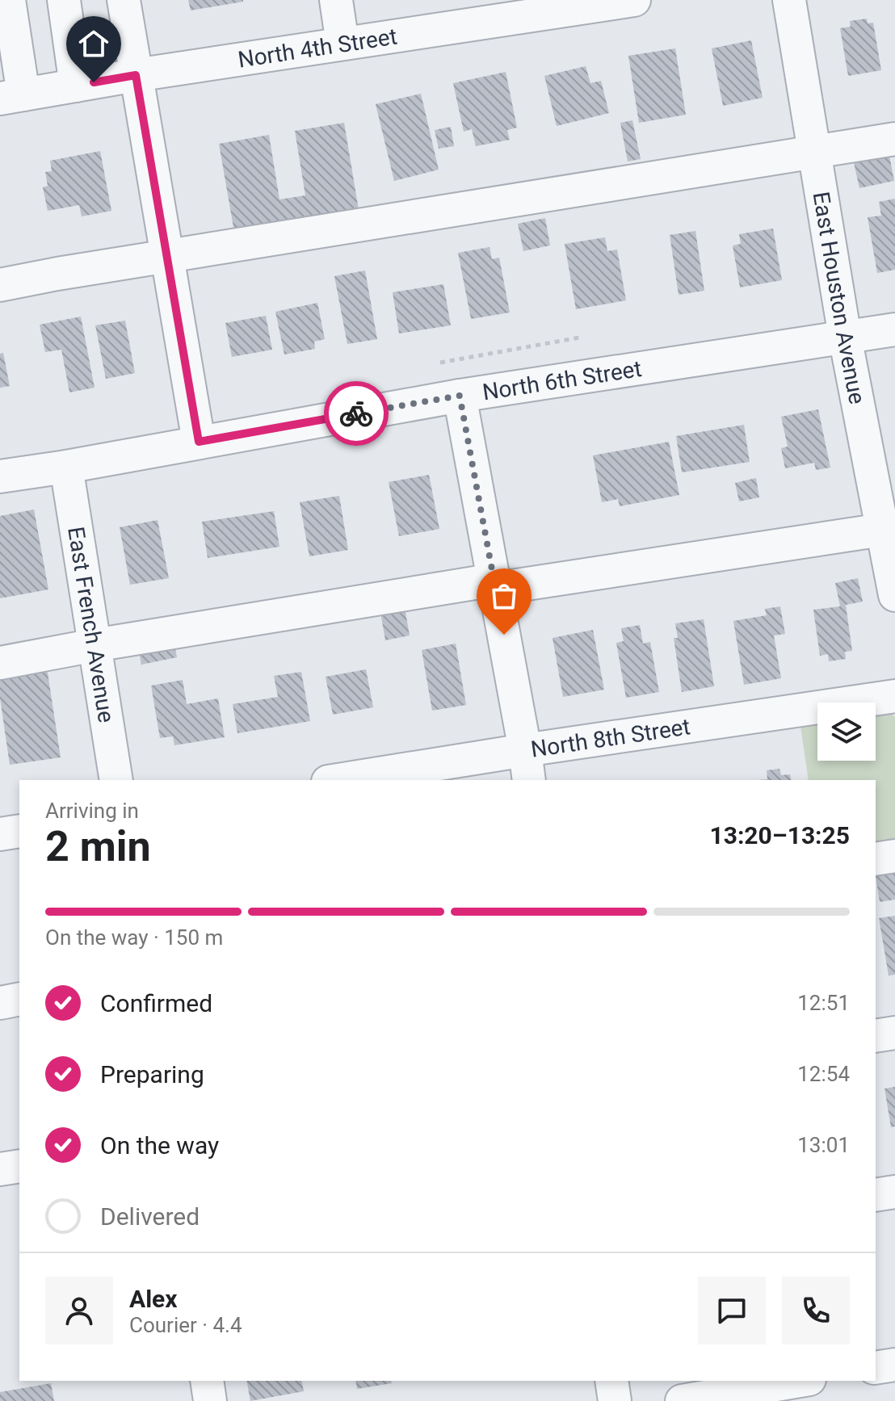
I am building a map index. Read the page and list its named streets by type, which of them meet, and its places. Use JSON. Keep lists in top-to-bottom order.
{
  "streets": {
    "street": [
      "North 4th Street",
      "East Houston Avenue",
      "North 6th Street",
      "East French Avenue",
      "North 8th Street"
    ]
  },
  "crossings": [
    ["East Houston Avenue", "North 6th Street"],
    ["North 6th Street", "East French Avenue"]
  ],
  "page": {
    "heading": ["2 min", "Arriving in", "13:20–13:25"],
    "panel": ["Alex", "Courier · 4.4"],
    "bar": "On the way · 150 m",
    "list": [
      ["Confirmed", "12:51"],
      ["Preparing", "12:54"],
      ["On the way", "13:01"],
      "Delivered"
    ]
  }
}
